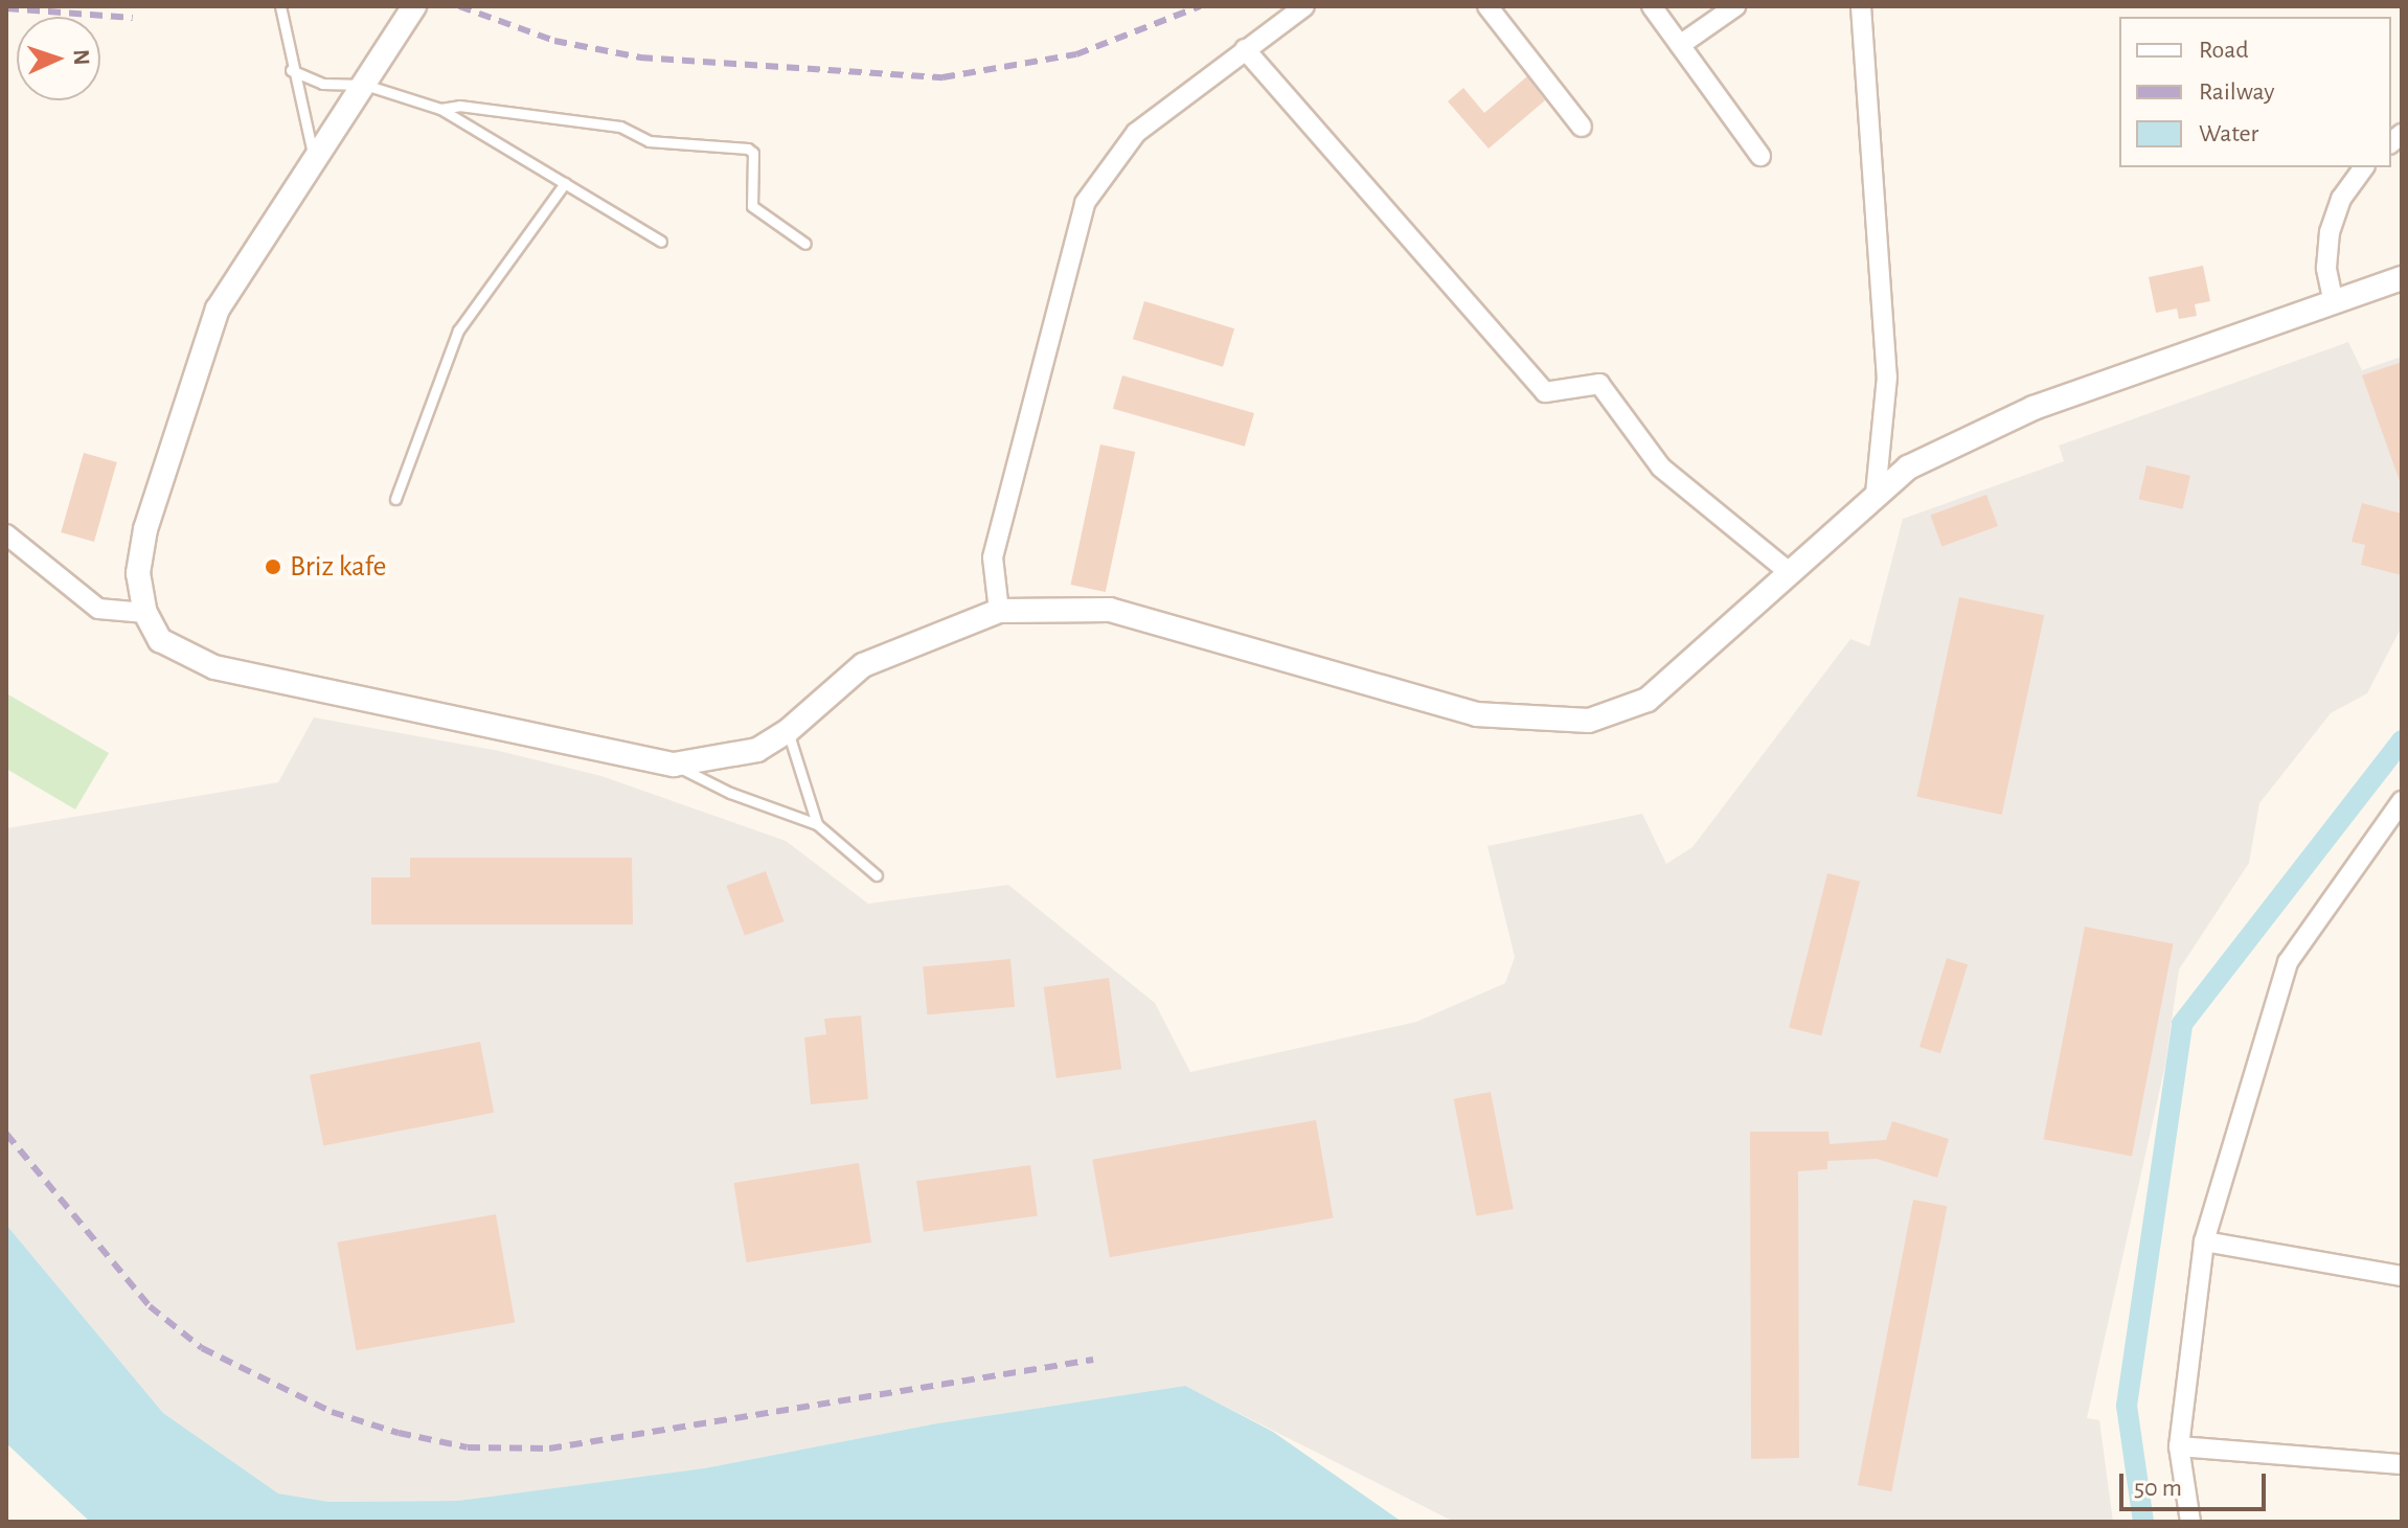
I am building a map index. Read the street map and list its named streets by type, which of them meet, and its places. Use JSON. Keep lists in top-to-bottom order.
{
  "places": ["Briz kafe"],
  "legend": ["Road", "Railway", "Water"],
  "scale_bar": "50 m",
  "north": "right"
}
